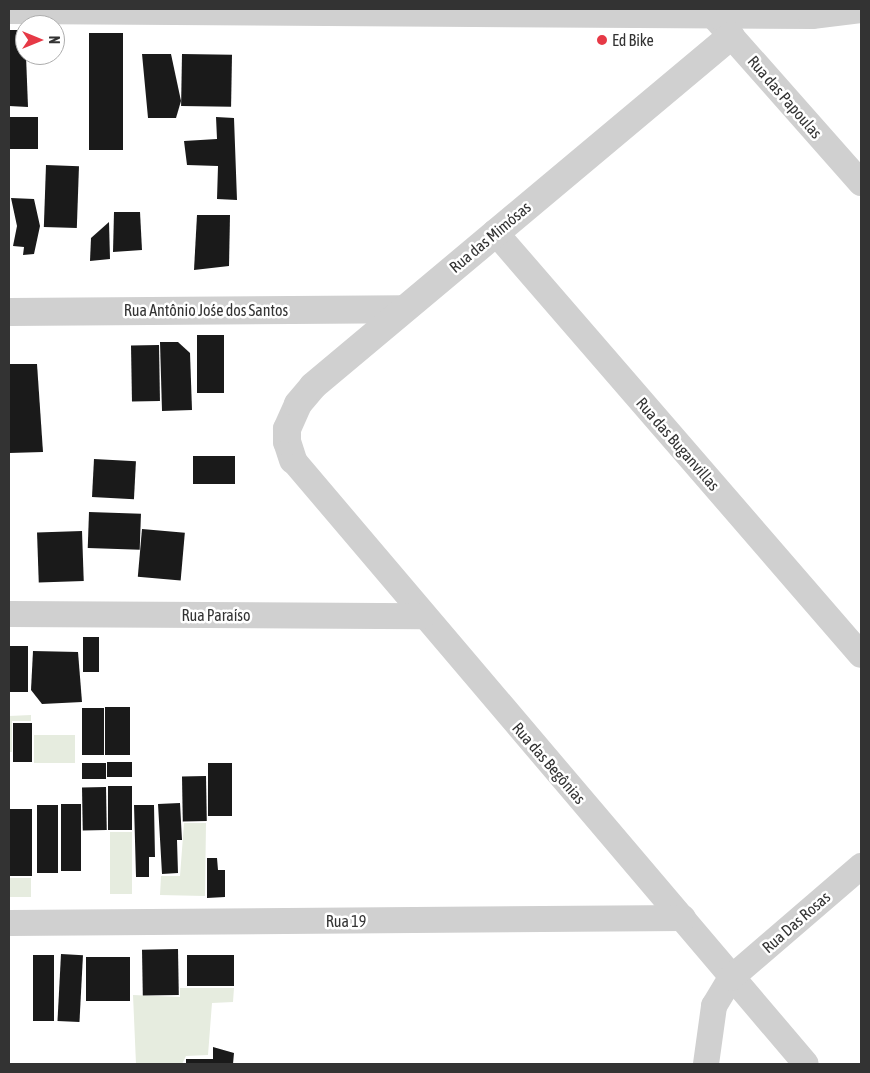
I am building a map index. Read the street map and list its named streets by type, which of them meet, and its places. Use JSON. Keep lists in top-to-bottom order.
{
  "streets": {
    "street": [
      "Rua das Papoulas",
      "Rua das Mimósas",
      "Rua Antônio Jośe dos Santos",
      "Rua das Buganvillas",
      "Rua Paraíso",
      "Rua das Begônias",
      "Rua 19",
      "Rua Das Rosas"
    ]
  },
  "crossings": [
    ["Rua das Papoulas", "Rua das Mimósas"],
    ["Rua das Mimósas", "Rua Antônio Jośe dos Santos"],
    ["Rua das Mimósas", "Rua das Buganvillas"],
    ["Rua das Mimósas", "Rua das Begônias"],
    ["Rua Paraíso", "Rua das Begônias"],
    ["Rua das Begônias", "Rua 19"],
    ["Rua das Begônias", "Rua Das Rosas"]
  ],
  "places": ["Ed Bike"],
  "north": "right"
}
